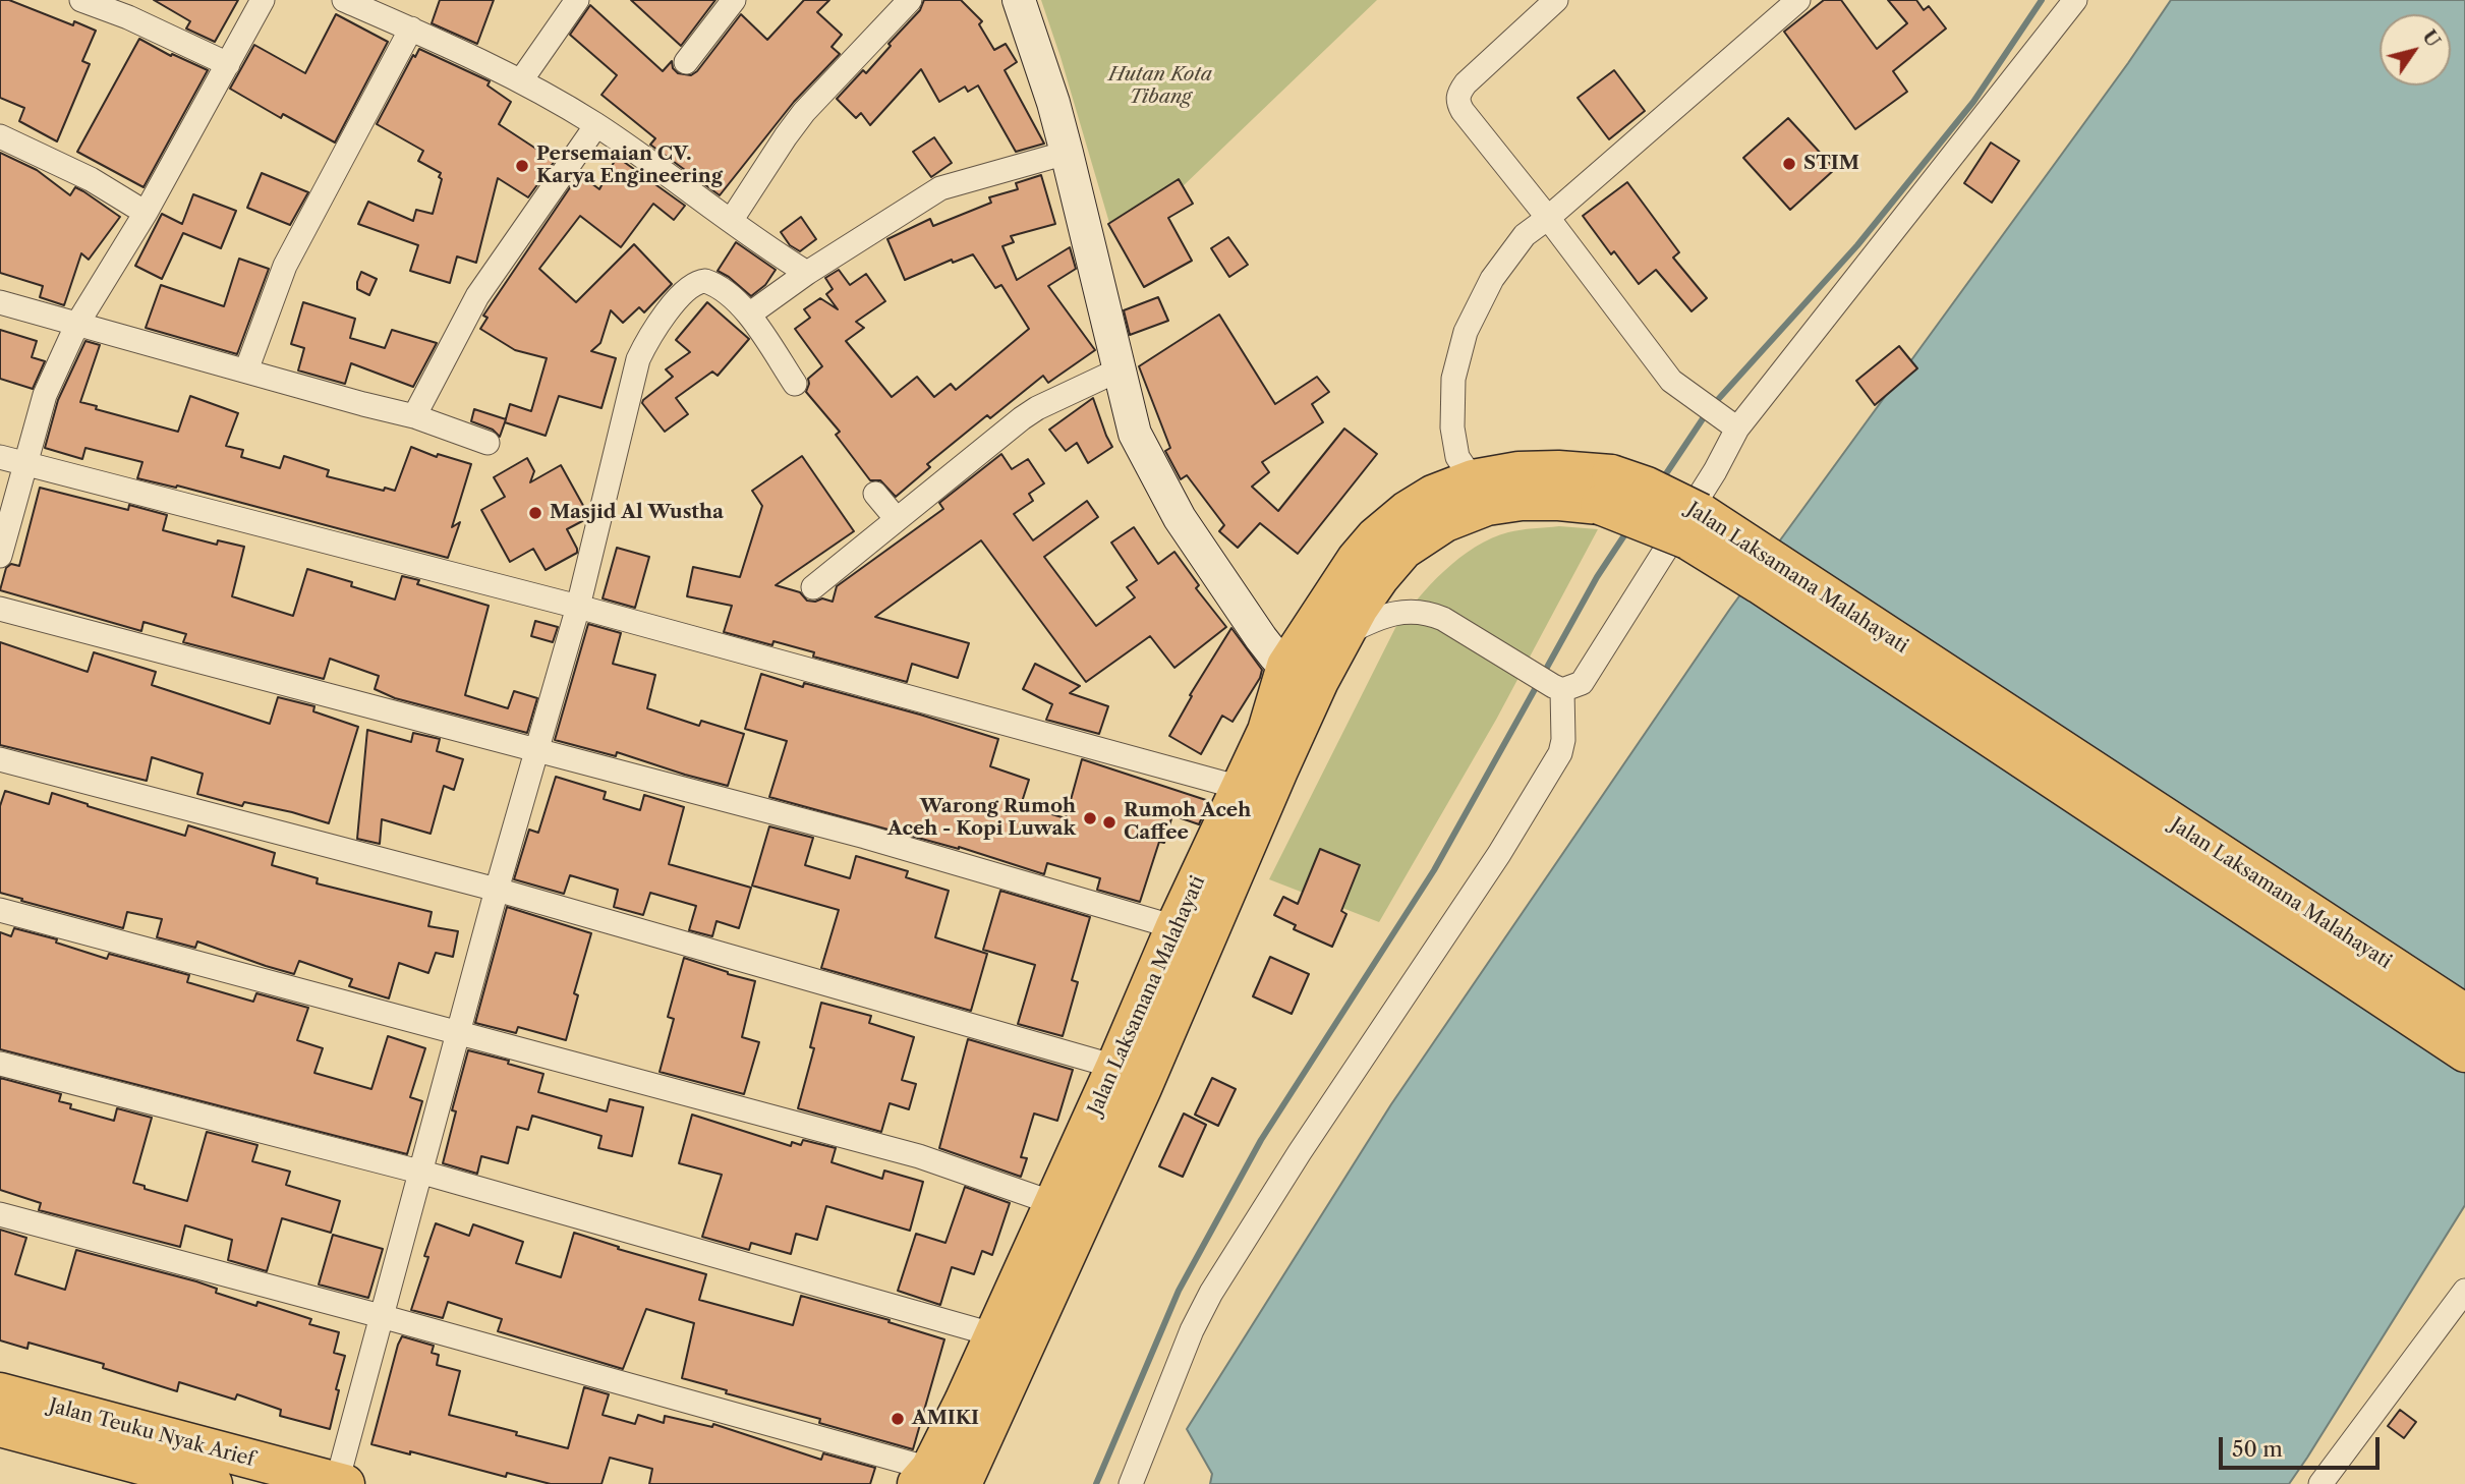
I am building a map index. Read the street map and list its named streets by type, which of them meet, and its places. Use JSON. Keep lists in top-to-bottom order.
{
  "streets": {
    "highway": ["Jalan Laksamana Malahayati", "Jalan Teuku Nyak Arief"]
  },
  "parks": ["Hutan Kota Tibang"],
  "places": [
    "STIM",
    "Persemaian CV. Karya Engineering",
    "Masjid Al Wustha",
    "Warong Rumoh Aceh - Kopi Luwak",
    "Rumoh Aceh Caffee",
    "AMIKI"
  ],
  "scale_bar": "50 m",
  "north": "top right"
}
